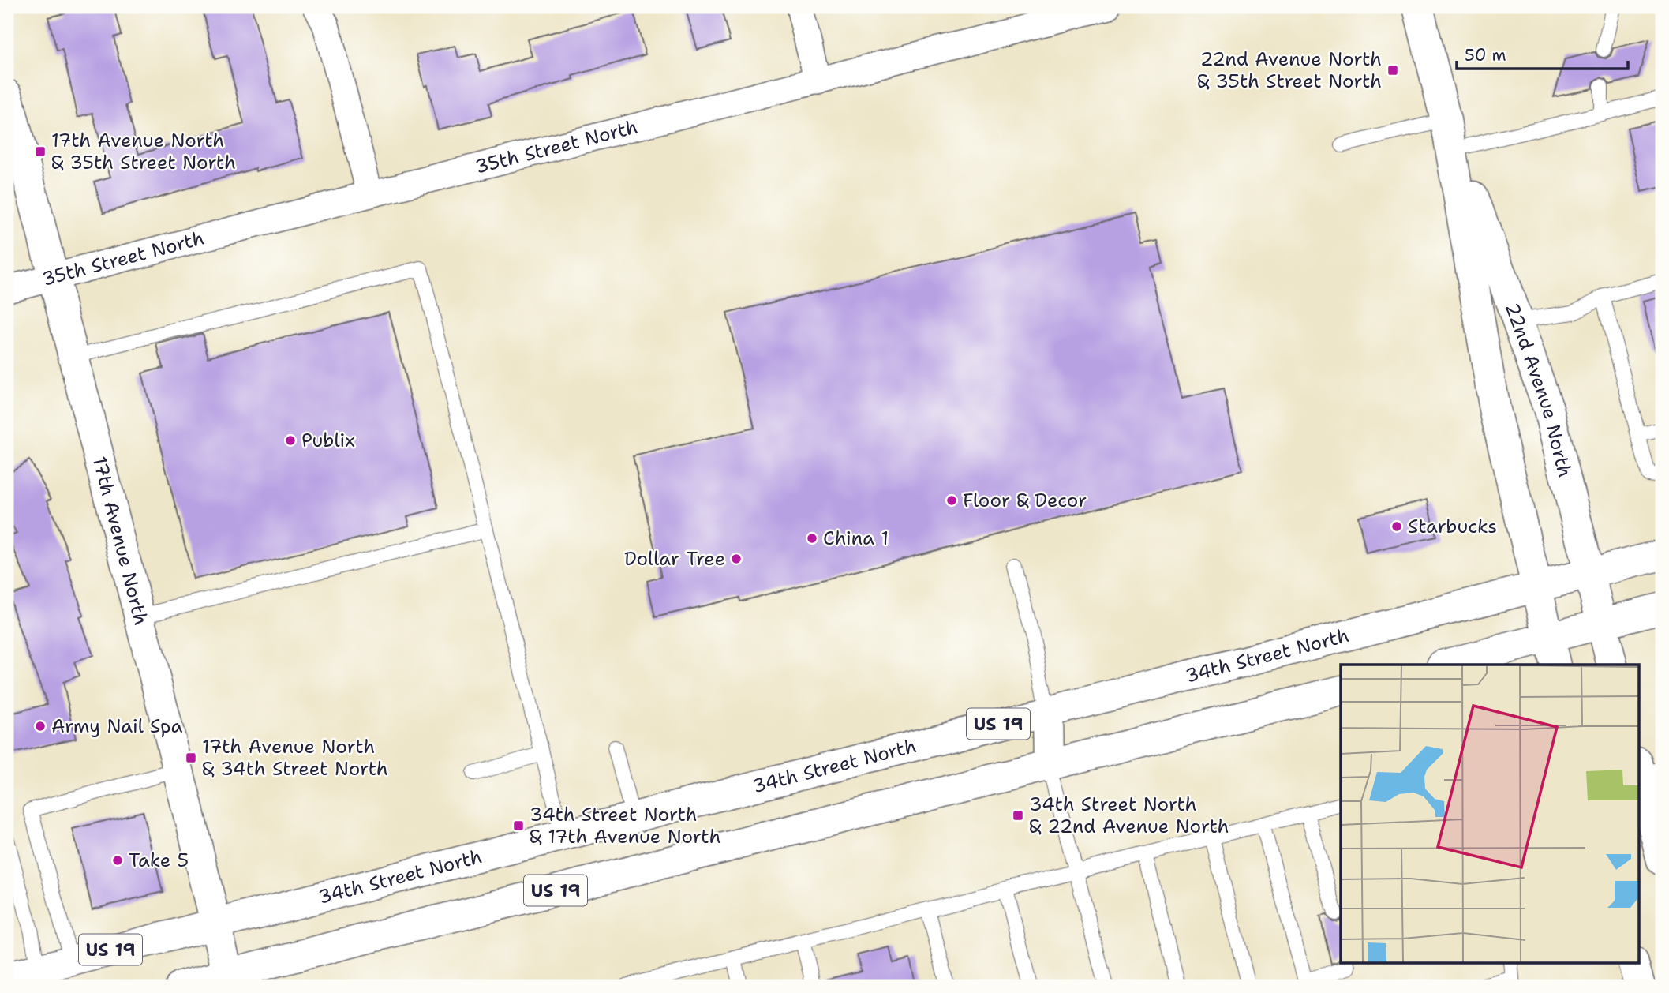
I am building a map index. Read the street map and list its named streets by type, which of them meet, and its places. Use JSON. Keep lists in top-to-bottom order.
{
  "streets": {
    "main road": [
      "22nd Avenue North",
      "17th Avenue North",
      "34th Street North",
      "US 19"
    ],
    "street": ["35th Street North"]
  },
  "crossings": [
    ["35th Street North", "17th Avenue North"],
    ["22nd Avenue North", "34th Street North"],
    ["17th Avenue North", "34th Street North"],
    ["17th Avenue North", "US 19"]
  ],
  "places": {
    "transit": [
      "22nd Avenue North & 35th Street North",
      "17th Avenue North & 35th Street North",
      "17th Avenue North & 34th Street North",
      "34th Street North & 22nd Avenue North",
      "34th Street North & 17th Avenue North"
    ],
    "other": [
      "Publix",
      "Floor & Decor",
      "Starbucks",
      "China 1",
      "Dollar Tree",
      "Army Nail Spa",
      "Take 5"
    ]
  },
  "scale_bar": "50 m"
}
